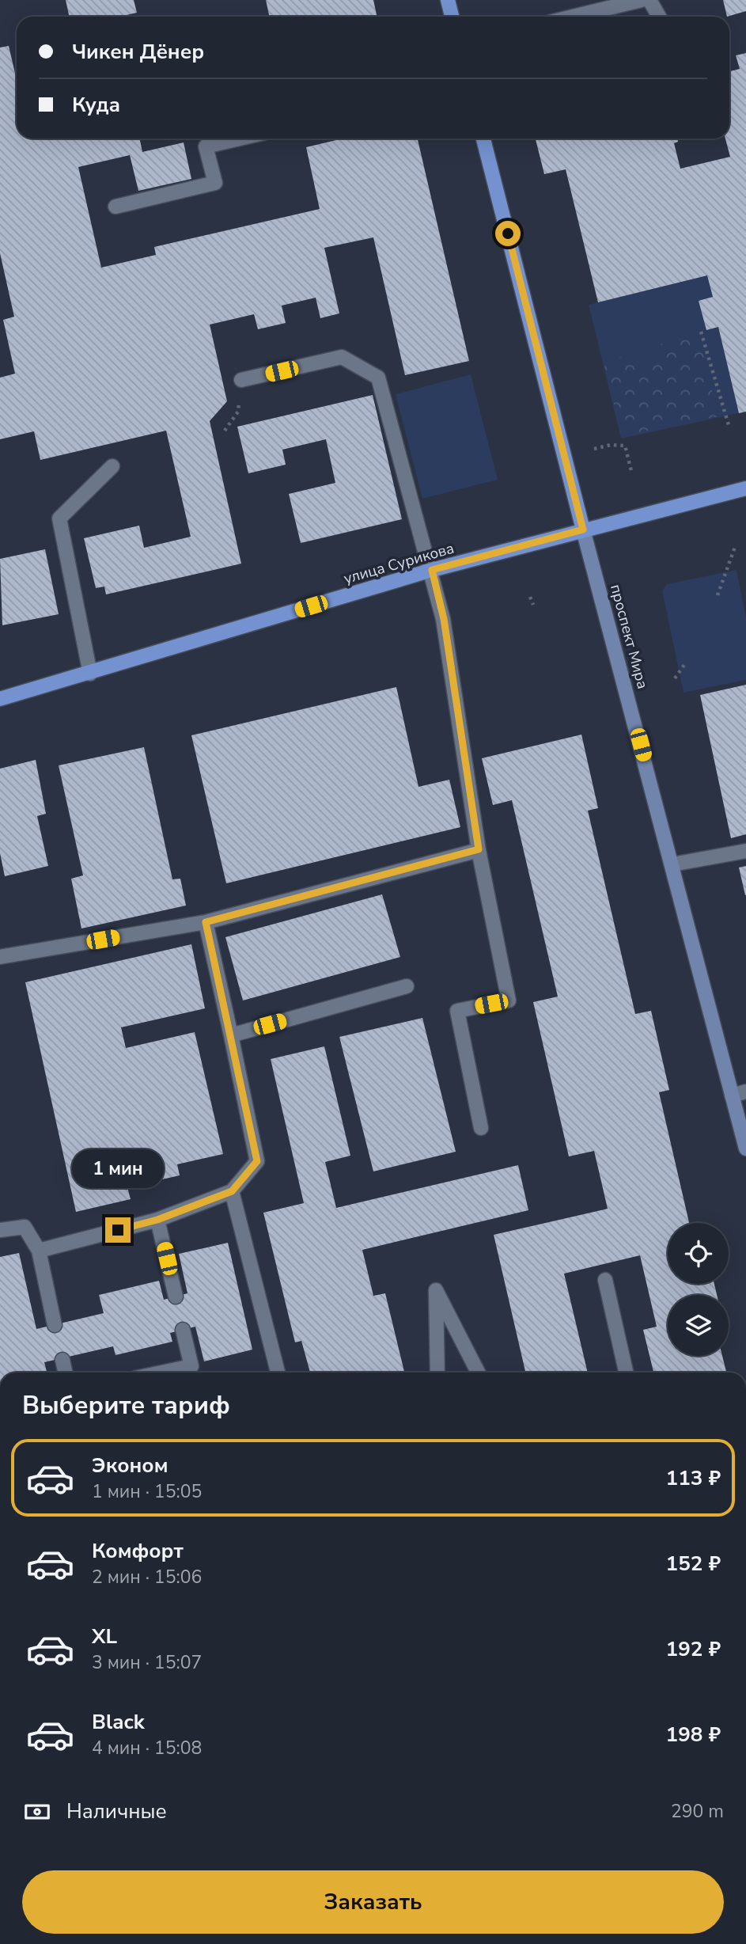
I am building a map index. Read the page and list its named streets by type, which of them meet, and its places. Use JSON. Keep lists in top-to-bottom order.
{
  "streets": {
    "main road": ["улица Сурикова", "проспект Мира"]
  },
  "crossings": [
    ["улица Сурикова", "проспект Мира"]
  ],
  "page": {
    "banner": ["Чикен Дёнер", "Куда"],
    "bubble": "1 мин",
    "heading": "Выберите тариф",
    "list": [
      {
        "name": "Эконом",
        "note": "1 мин · 15:05",
        "value": "113 ₽"
      },
      {
        "name": "Комфорт",
        "note": "2 мин · 15:06",
        "value": "152 ₽"
      },
      {
        "name": "XL",
        "note": "3 мин · 15:07",
        "value": "192 ₽"
      },
      {
        "name": "Black",
        "note": "4 мин · 15:08",
        "value": "198 ₽"
      }
    ],
    "pay": ["Наличные", "290 m"],
    "buttons": "Заказать"
  }
}
